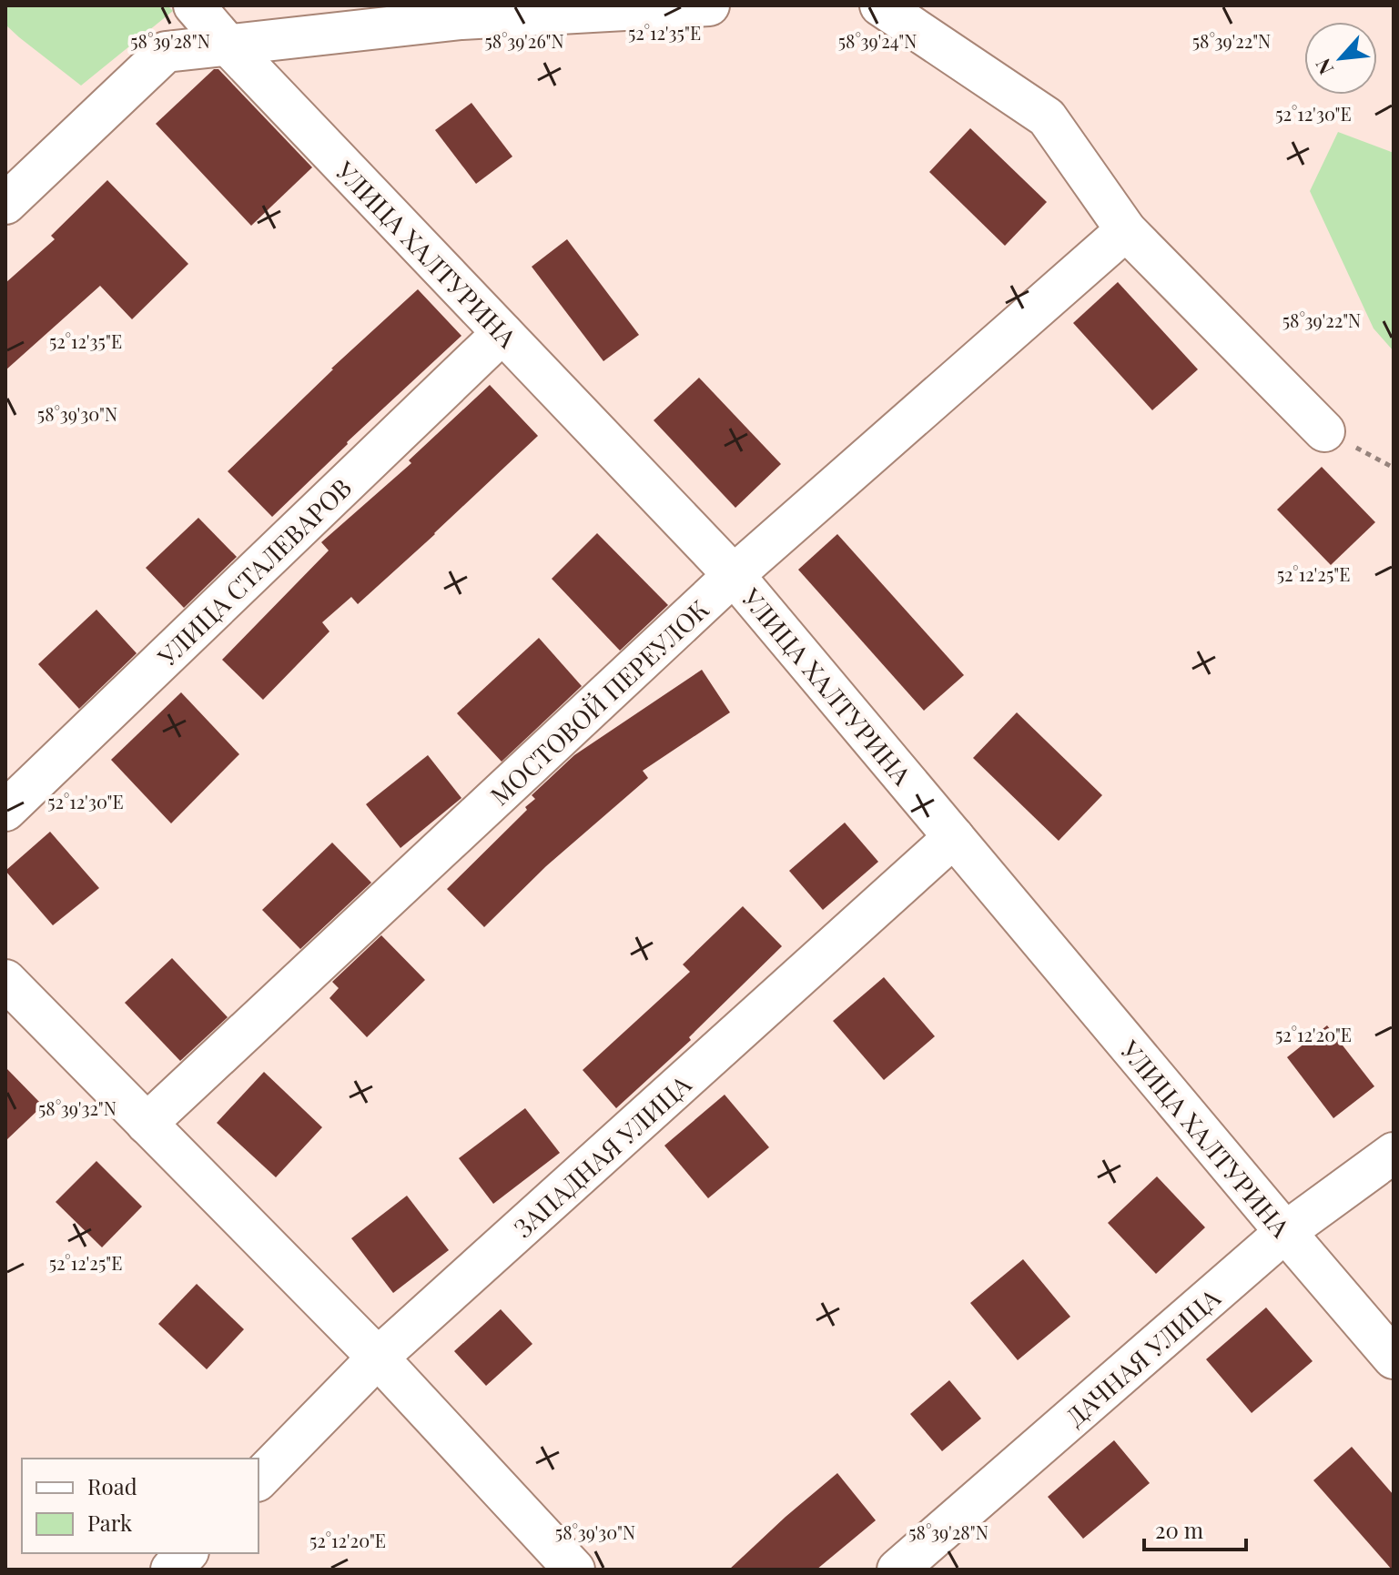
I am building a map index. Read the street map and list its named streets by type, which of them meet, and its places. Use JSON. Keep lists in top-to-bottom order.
{
  "streets": {
    "street": [
      "УЛИЦА ХАЛТУРИНА",
      "УЛИЦА СТАЛЕВАРОВ",
      "МОСТОВОЙ ПЕРЕУЛОК",
      "ЗАПАДНАЯ УЛИЦА",
      "ДАЧНАЯ УЛИЦА"
    ]
  },
  "crossings": [
    ["УЛИЦА ХАЛТУРИНА", "УЛИЦА СТАЛЕВАРОВ"],
    ["УЛИЦА ХАЛТУРИНА", "МОСТОВОЙ ПЕРЕУЛОК"],
    ["УЛИЦА ХАЛТУРИНА", "ЗАПАДНАЯ УЛИЦА"],
    ["УЛИЦА ХАЛТУРИНА", "ДАЧНАЯ УЛИЦА"]
  ],
  "legend": ["Road", "Park"],
  "scale_bar": "20 m",
  "north": "bottom left",
  "coordinates": [
    "52°12'35\"E",
    "58°39'28\"N",
    "58°39'26\"N",
    "58°39'24\"N",
    "58°39'22\"N",
    "52°12'30\"E",
    "58°39'30\"N",
    "52°12'25\"E",
    "52°12'20\"E",
    "58°39'32\"N"
  ]
}
